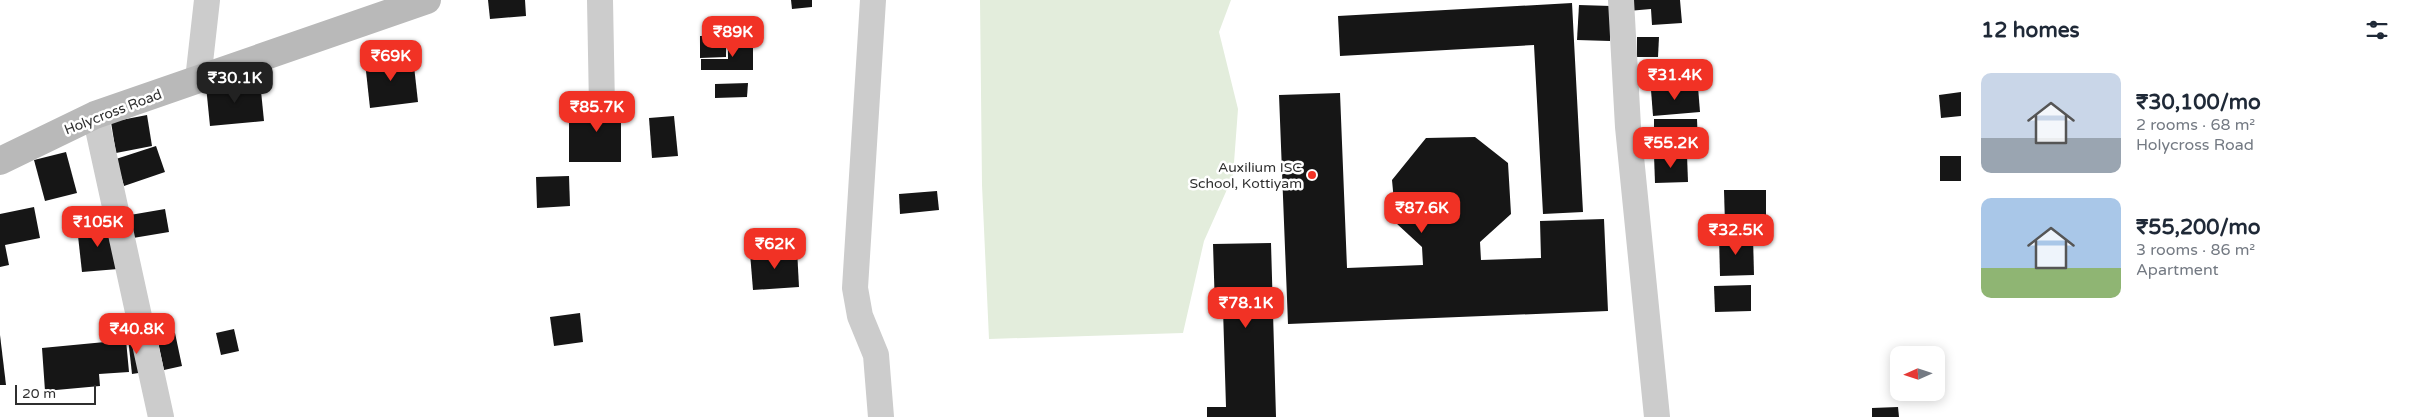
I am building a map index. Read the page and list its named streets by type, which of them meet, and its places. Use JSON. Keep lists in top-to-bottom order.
{
  "streets": {
    "main road": ["Holycross Road"]
  },
  "places": ["Auxilium ISC School, Kottiyam"],
  "scale_bar": "20 m",
  "north": "left",
  "page": {
    "heading": "12 homes",
    "price": [
      "₹89K",
      "₹69K",
      "₹31.4K",
      "₹30.1K",
      "₹85.7K",
      "₹55.2K",
      "₹87.6K",
      "₹105K",
      "₹32.5K",
      "₹62K",
      "₹78.1K",
      "₹40.8K"
    ],
    "list": [
      {
        "name": "₹30,100/mo",
        "note": "2 rooms · 68 m² · Holycross Road"
      },
      {
        "name": "₹55,200/mo",
        "note": "3 rooms · 86 m² · Apartment"
      }
    ],
    "scale": "20 m"
  }
}
